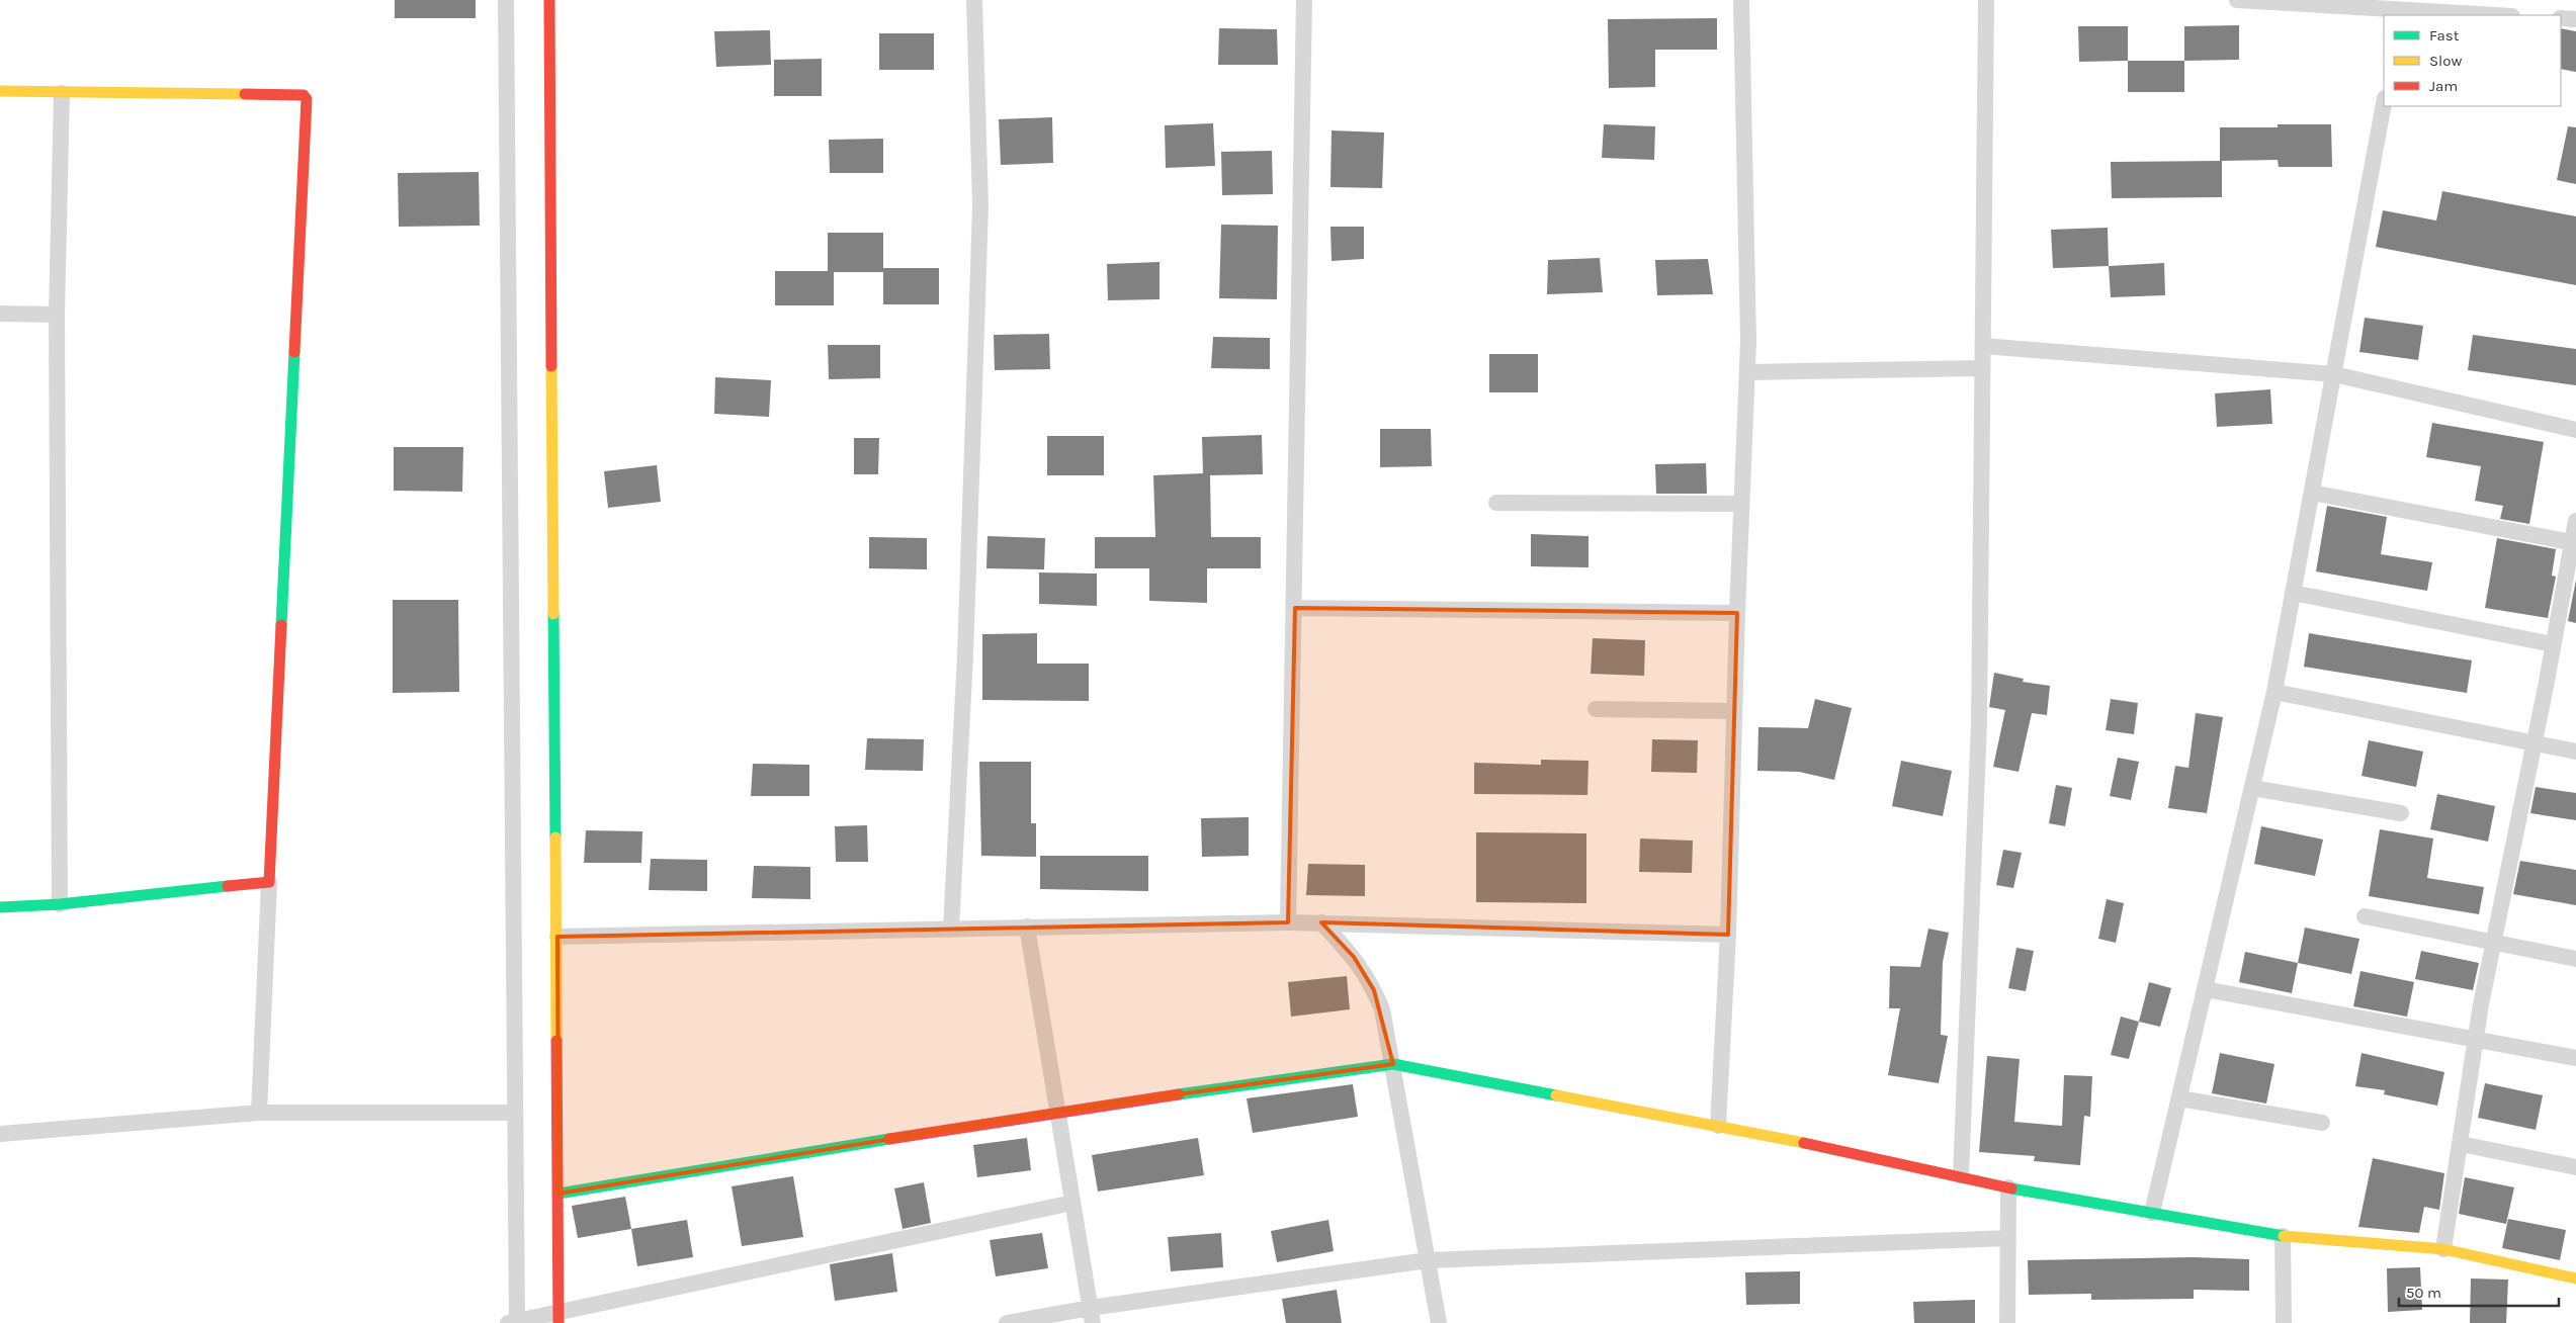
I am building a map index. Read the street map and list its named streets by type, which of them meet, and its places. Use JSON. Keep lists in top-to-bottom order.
{
  "legend": ["Fast", "Slow", "Jam"],
  "scale_bar": "50 m"
}
